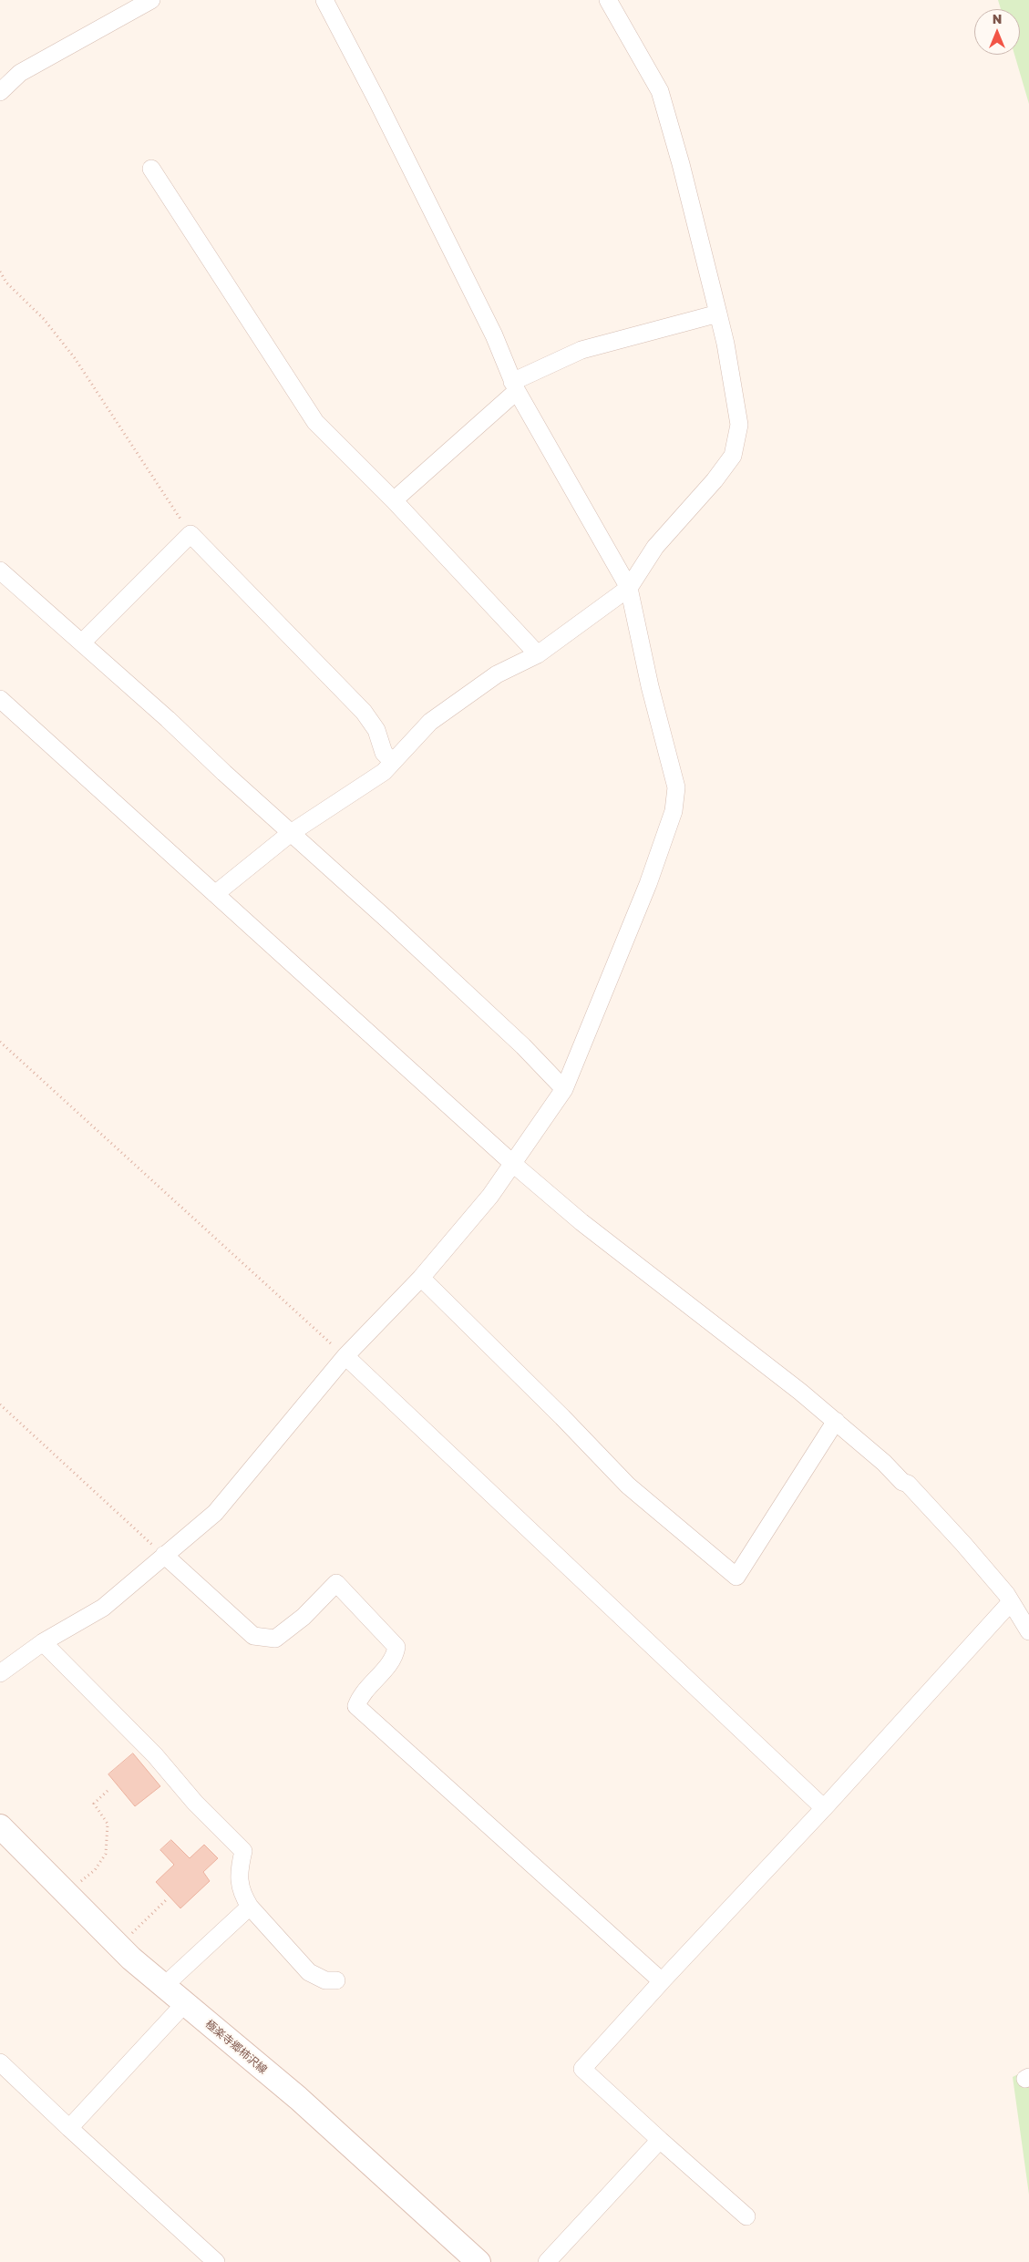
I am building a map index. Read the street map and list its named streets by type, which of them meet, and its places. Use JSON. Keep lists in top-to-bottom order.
{
  "streets": {
    "main road": ["極楽寺郷柿沢線"]
  },
  "north": "top"
}
